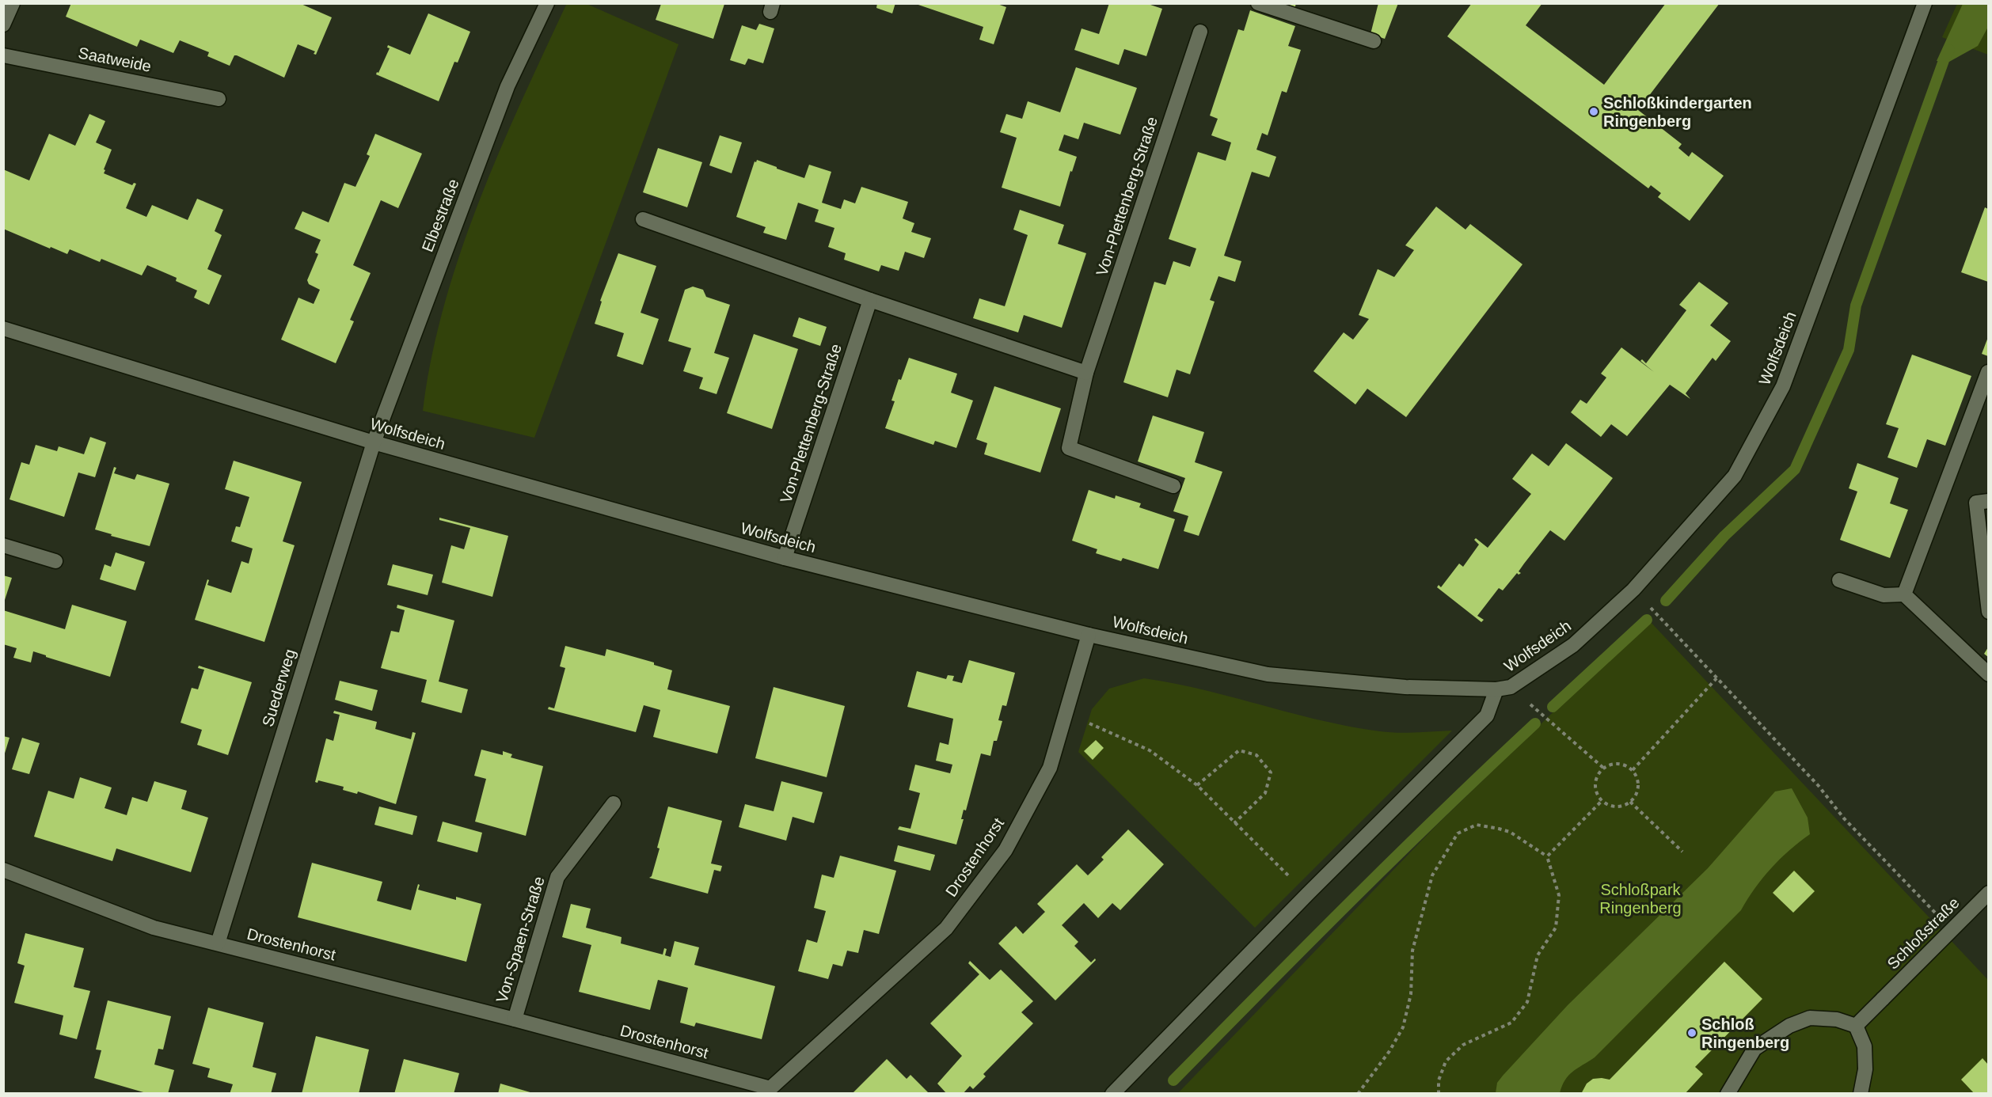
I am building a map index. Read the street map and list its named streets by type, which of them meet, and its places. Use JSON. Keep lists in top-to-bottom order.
{
  "streets": {
    "street": [
      "Saatweide",
      "Von-Plettenberg-Straße",
      "Elbestraße",
      "Wolfsdeich",
      "Suederweg",
      "Drostenhorst",
      "Schloßstraße",
      "Von-Spaen-Straße"
    ]
  },
  "crossings": [
    ["Von-Plettenberg-Straße", "Wolfsdeich"],
    ["Elbestraße", "Wolfsdeich"],
    ["Elbestraße", "Suederweg"],
    ["Wolfsdeich", "Suederweg"],
    ["Wolfsdeich", "Drostenhorst"],
    ["Suederweg", "Drostenhorst"],
    ["Drostenhorst", "Von-Spaen-Straße"]
  ],
  "parks": ["Schloßpark Ringenberg"],
  "places": ["Schloßkindergarten Ringenberg", "Schloß Ringenberg"]
}
